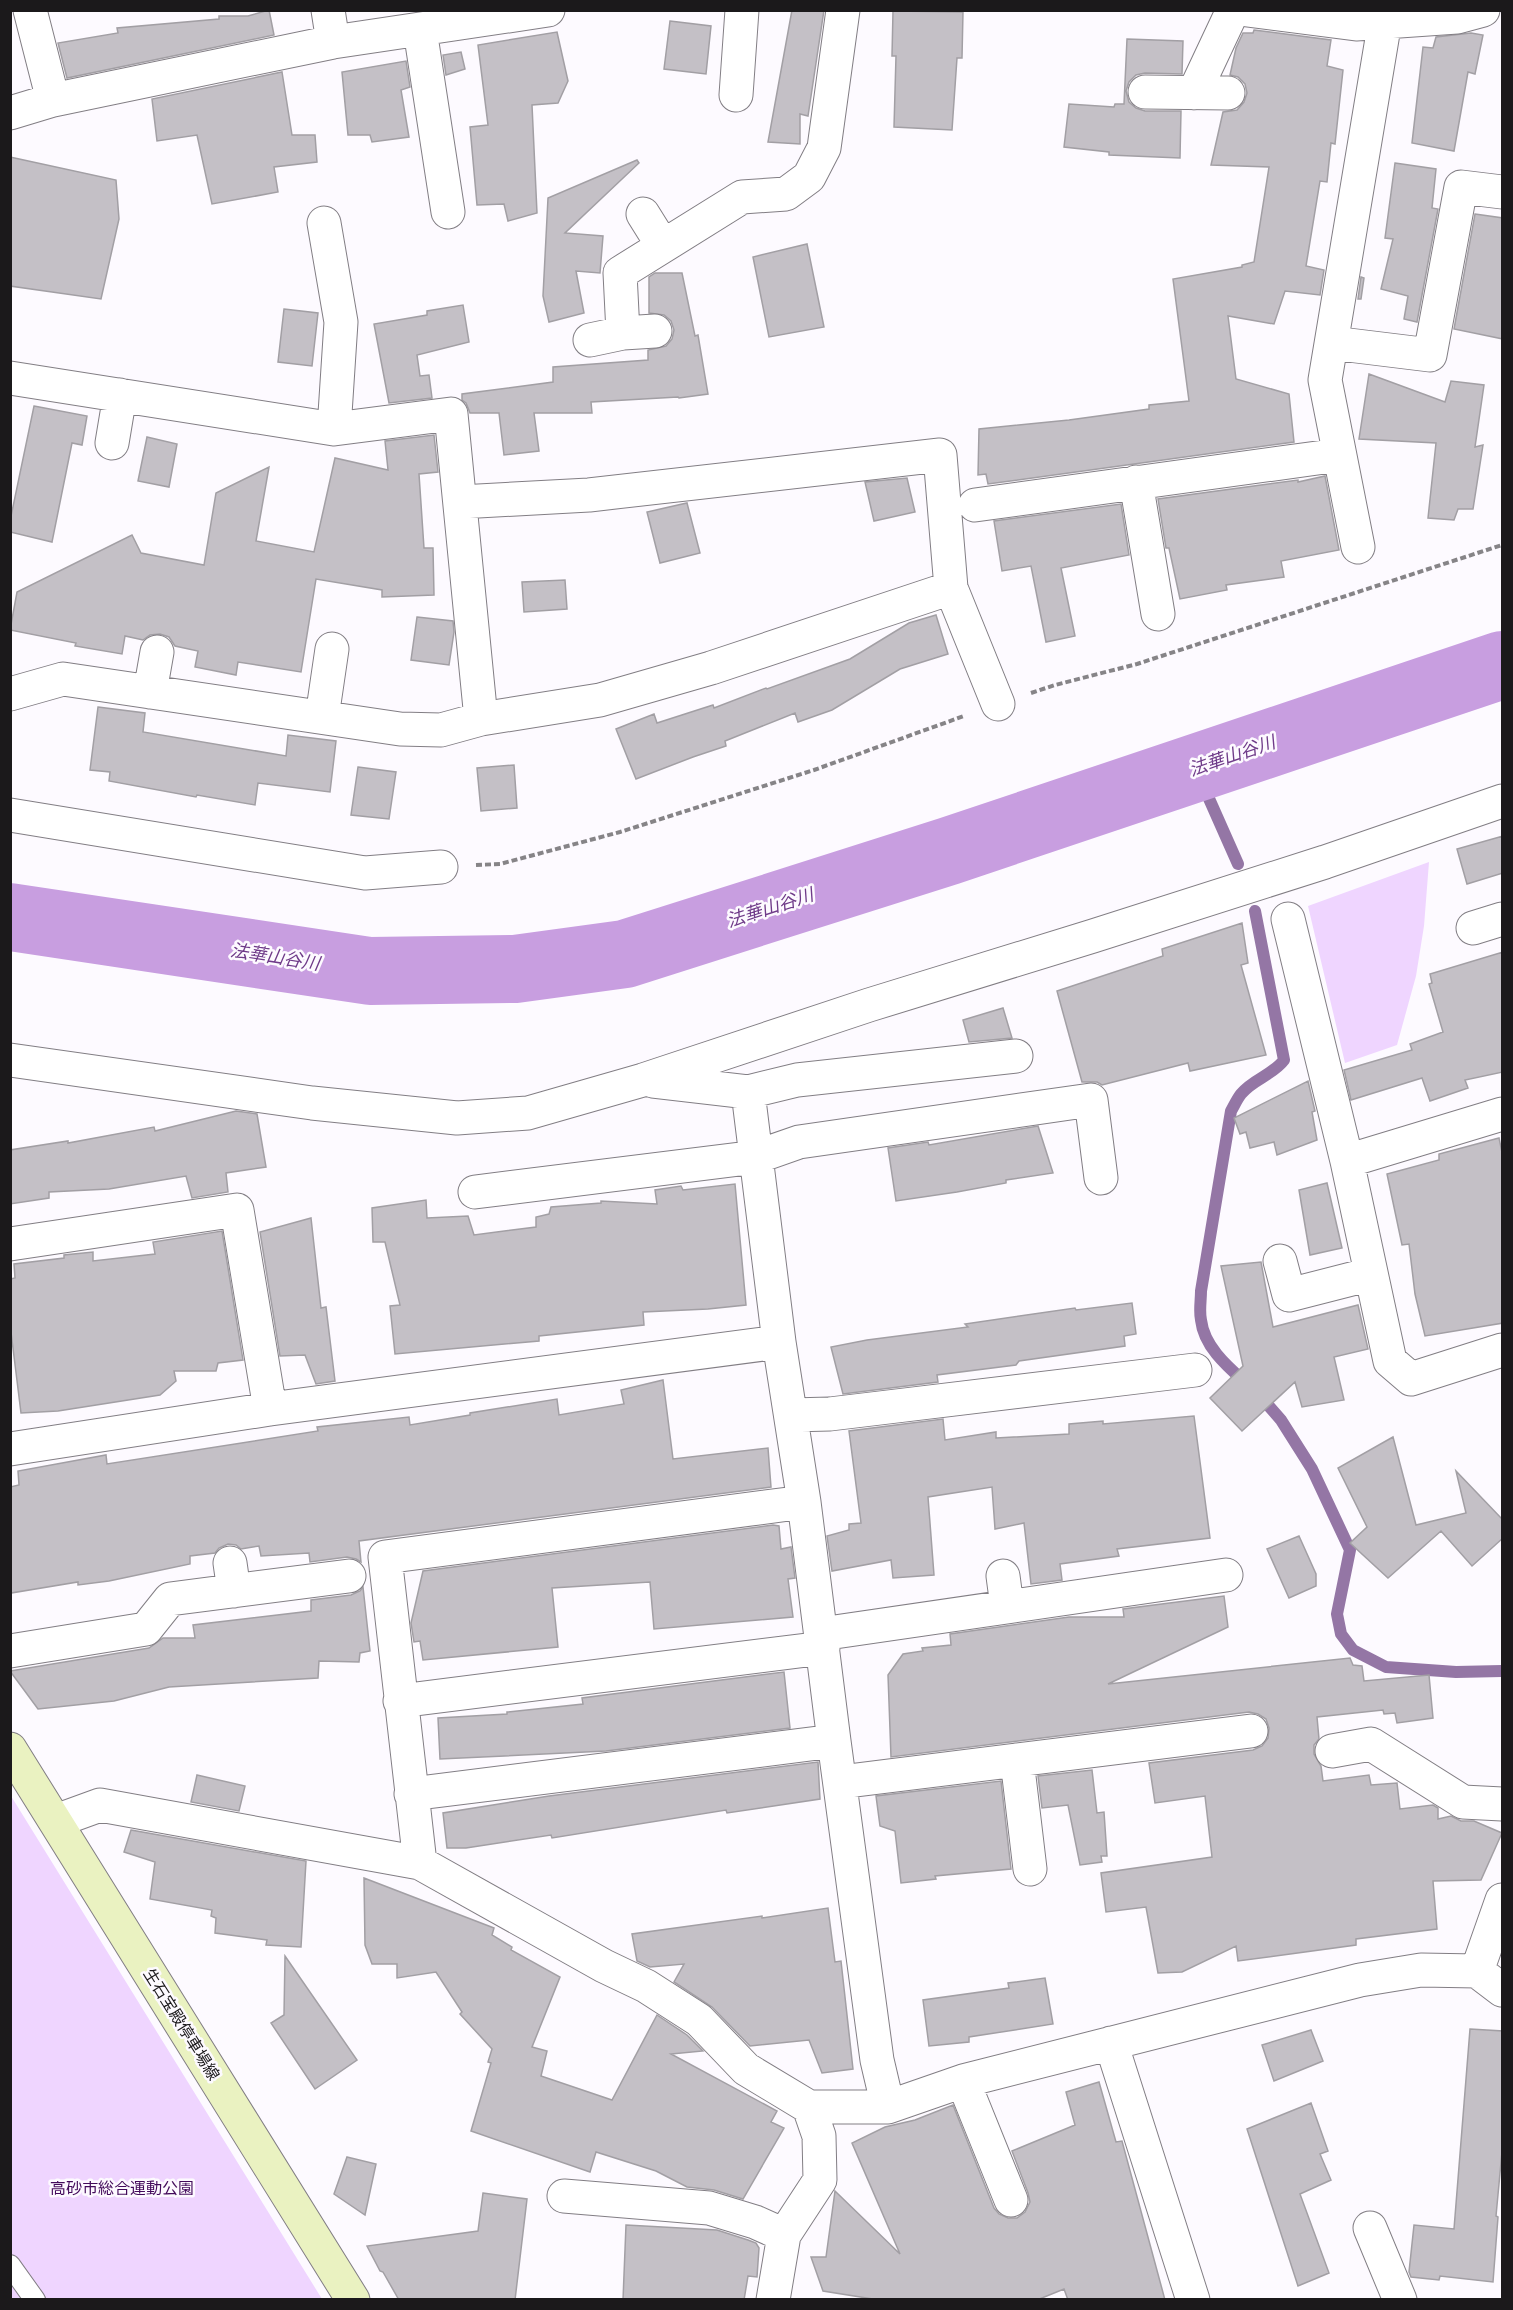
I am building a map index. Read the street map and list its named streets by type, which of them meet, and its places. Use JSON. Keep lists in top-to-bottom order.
{
  "streets": {
    "main road": ["生石宝殿停車場線"]
  },
  "water": ["法華山谷川"],
  "parks": ["高砂市総合運動公園"]
}
